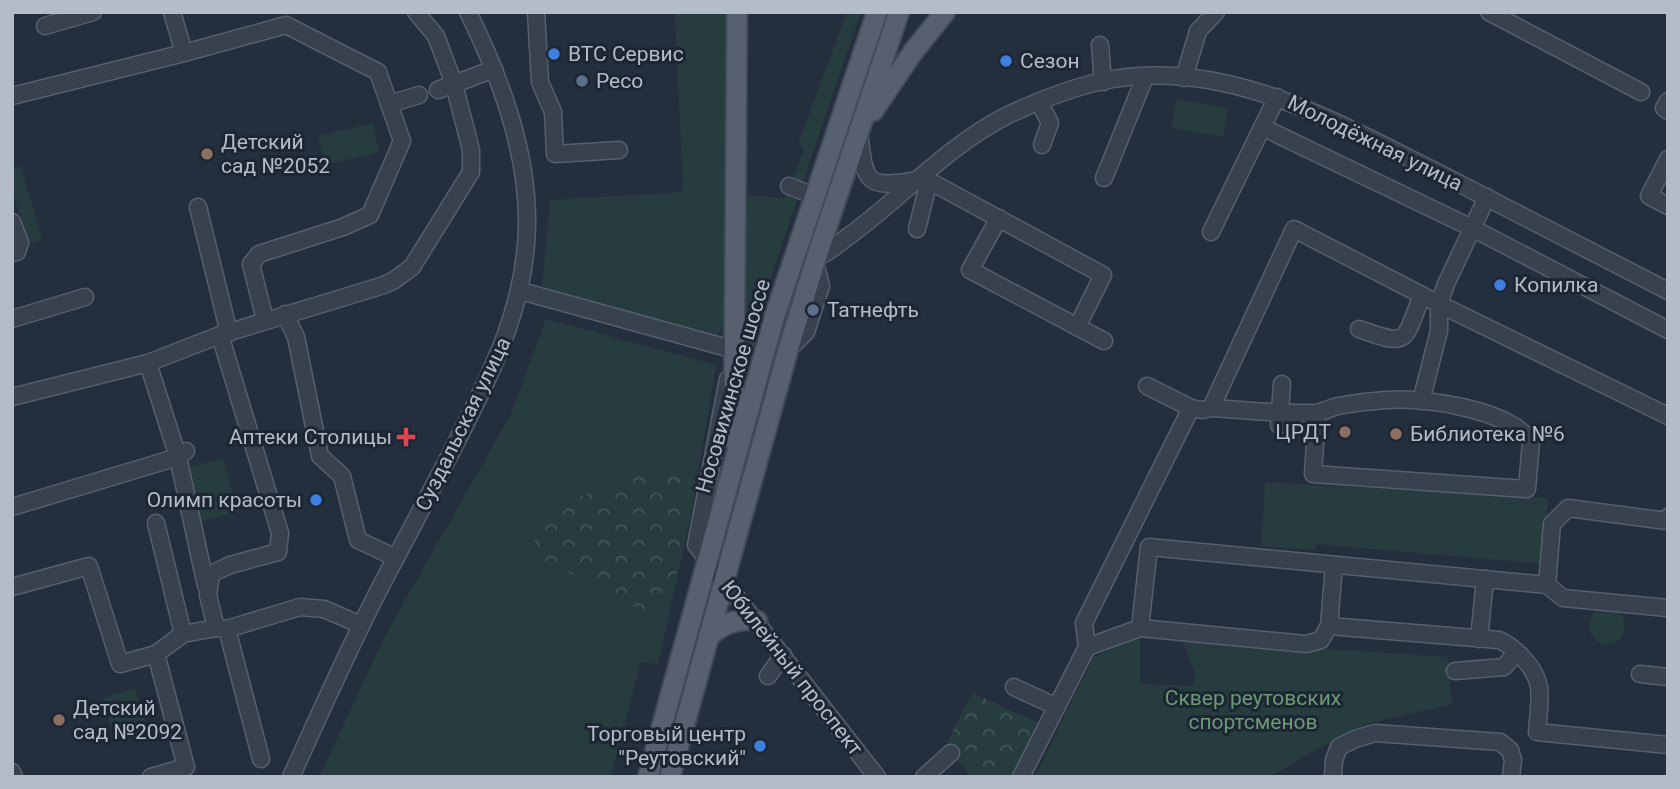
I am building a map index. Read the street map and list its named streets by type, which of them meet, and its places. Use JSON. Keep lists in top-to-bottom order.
{
  "streets": {
    "main road": ["Носовихинское шоссе"],
    "street": ["Молодёжная улица", "Суздальская улица", "Юбилейный проспект"]
  },
  "crossings": [
    ["Молодёжная улица", "Носовихинское шоссе"],
    ["Носовихинское шоссе", "Юбилейный проспект"]
  ],
  "parks": ["Сквер реутовских спортсменов"],
  "places": {
    "other": [
      "ВТС Сервис",
      "Сезон",
      "Ресо",
      "Детский сад №2052",
      "Копилка",
      "Татнефть",
      "ЦРДТ",
      "Библиотека №6",
      "Олимп красоты",
      "Детский сад №2092",
      "Торговый центр \"Реутовский\""
    ],
    "health": ["Аптеки Столицы"]
  }
}
